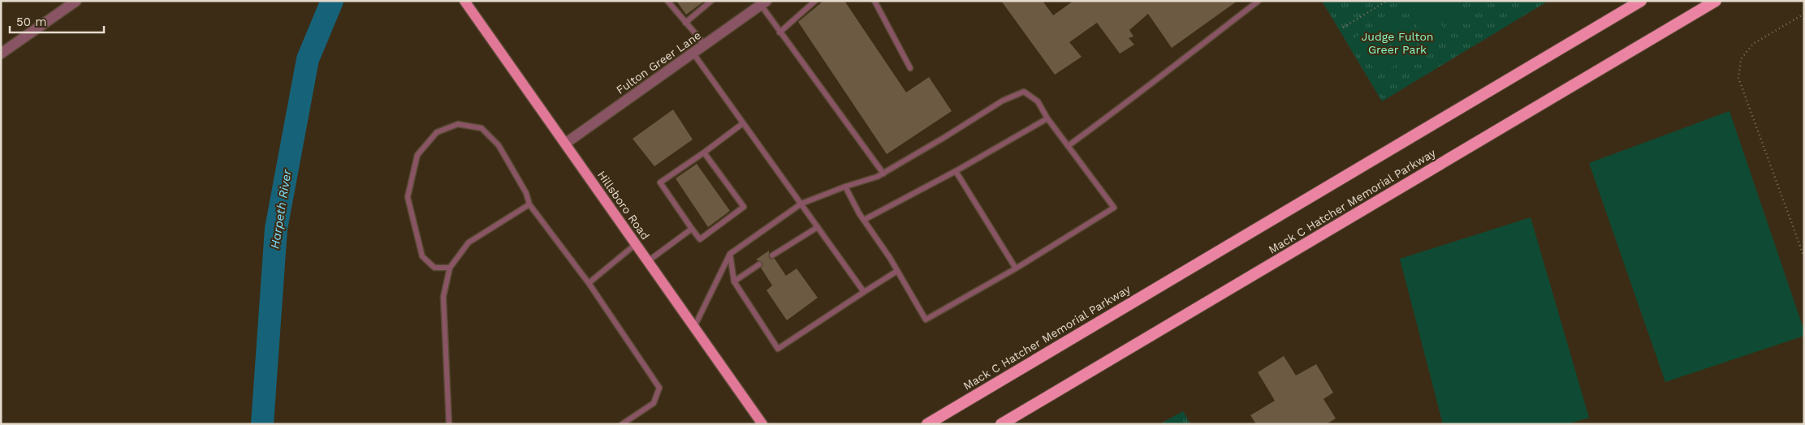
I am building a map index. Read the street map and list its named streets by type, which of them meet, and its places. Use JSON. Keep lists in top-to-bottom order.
{
  "streets": {
    "highway": ["Mack C Hatcher Memorial Parkway"],
    "main road": ["Hillsboro Road"],
    "street": ["Fulton Greer Lane"]
  },
  "crossings": [
    ["Fulton Greer Lane", "Hillsboro Road"]
  ],
  "water": ["Harpeth River"],
  "parks": ["Judge Fulton Greer Park"],
  "scale_bar": "50 m"
}
